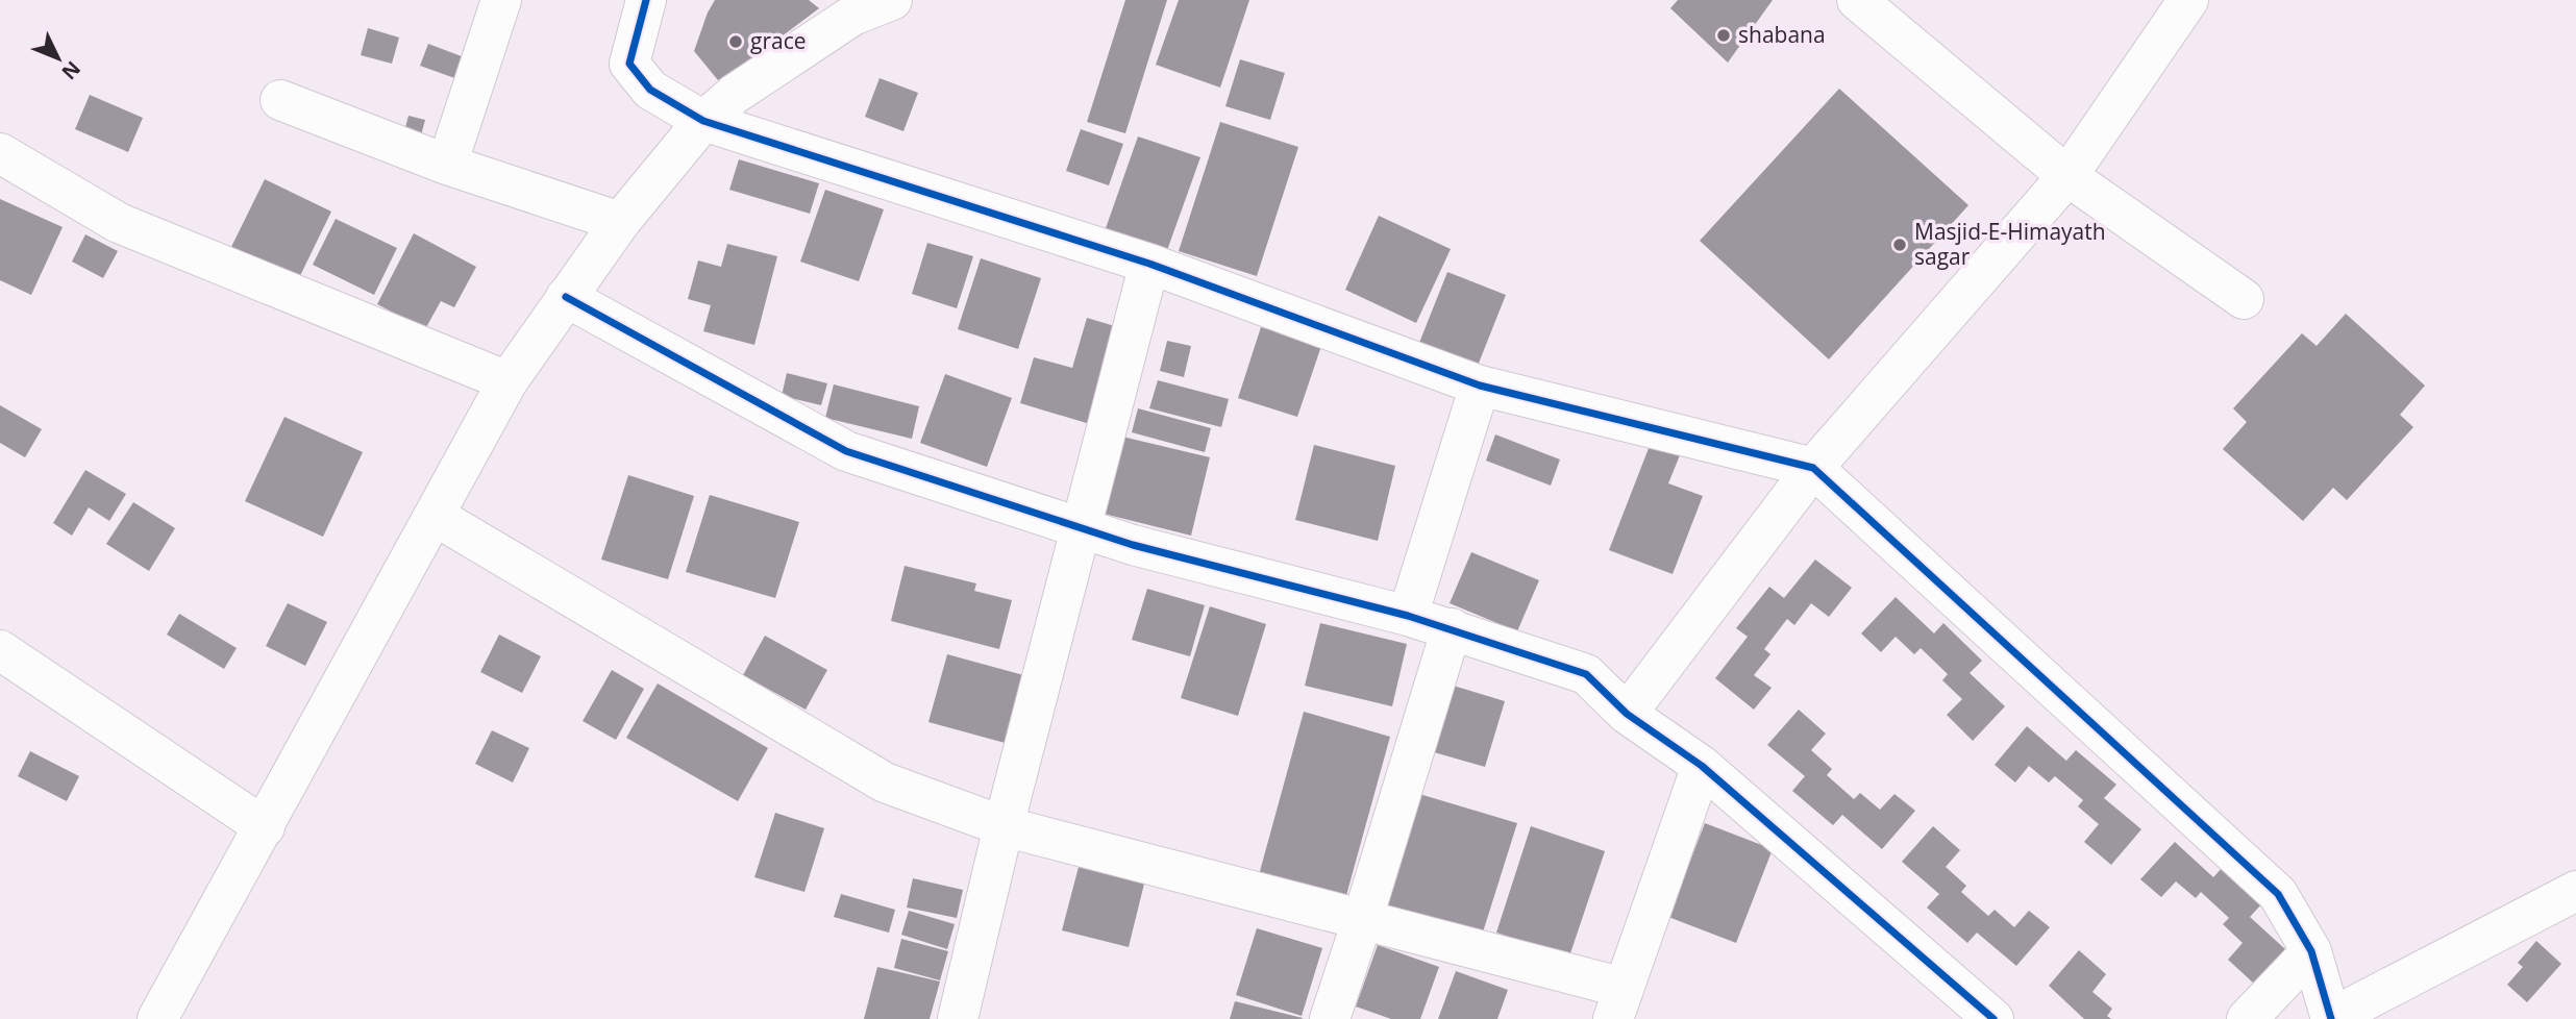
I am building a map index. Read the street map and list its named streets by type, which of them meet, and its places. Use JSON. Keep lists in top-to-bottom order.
{
  "places": ["shabana", "grace", "Masjid-E-Himayath sagar"],
  "north": "bottom right"
}
